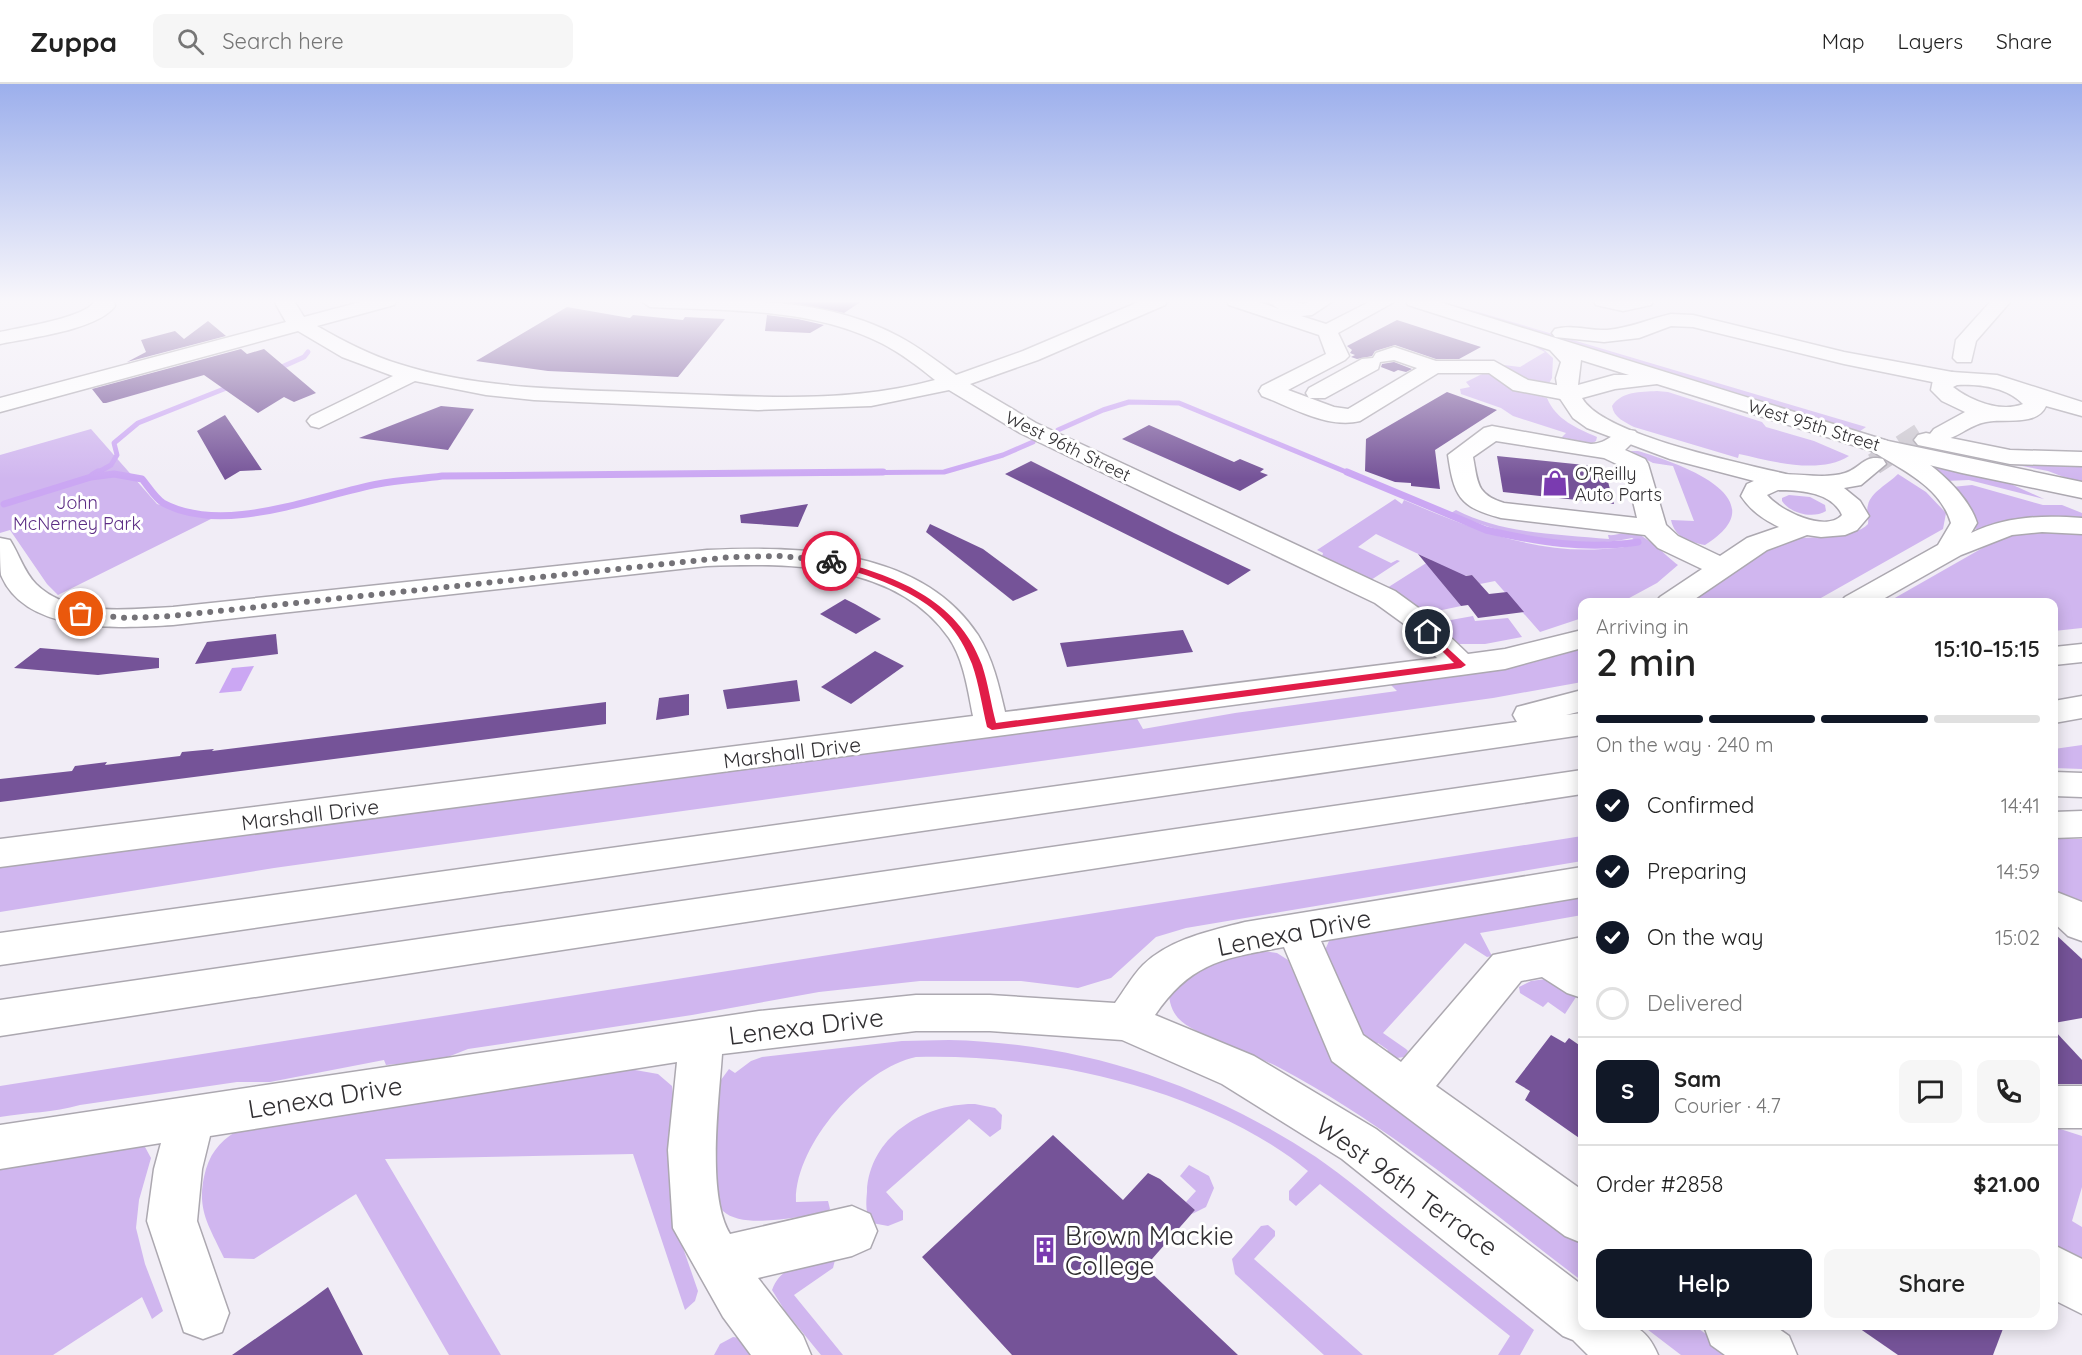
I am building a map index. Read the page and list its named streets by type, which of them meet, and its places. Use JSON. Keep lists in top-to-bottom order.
{
  "streets": {
    "main road": [
      "West 95th Street",
      "West 96th Street",
      "Marshall Drive",
      "Lenexa Drive",
      "West 96th Terrace"
    ]
  },
  "crossings": [
    ["West 96th Street", "Marshall Drive"],
    ["Lenexa Drive", "West 96th Terrace"]
  ],
  "parks": ["John McNerney Park"],
  "places": {
    "shop": ["O'Reilly Auto Parts"],
    "building": ["Brown Mackie College"]
  },
  "page": {
    "header": "Zuppa",
    "search": "Search here",
    "nav": ["Map", "Layers", "Share"],
    "heading": ["2 min", "Arriving in", "15:10–15:15"],
    "panel": [
      "Sam",
      "Courier · 4.7",
      "Order #2858",
      "$21.00"
    ],
    "bar": "On the way · 240 m",
    "list": [
      ["Confirmed", "14:41"],
      ["Preparing", "14:59"],
      ["On the way", "15:02"],
      "Delivered"
    ],
    "round": "S",
    "buttons": ["Help", "Share"]
  }
}
